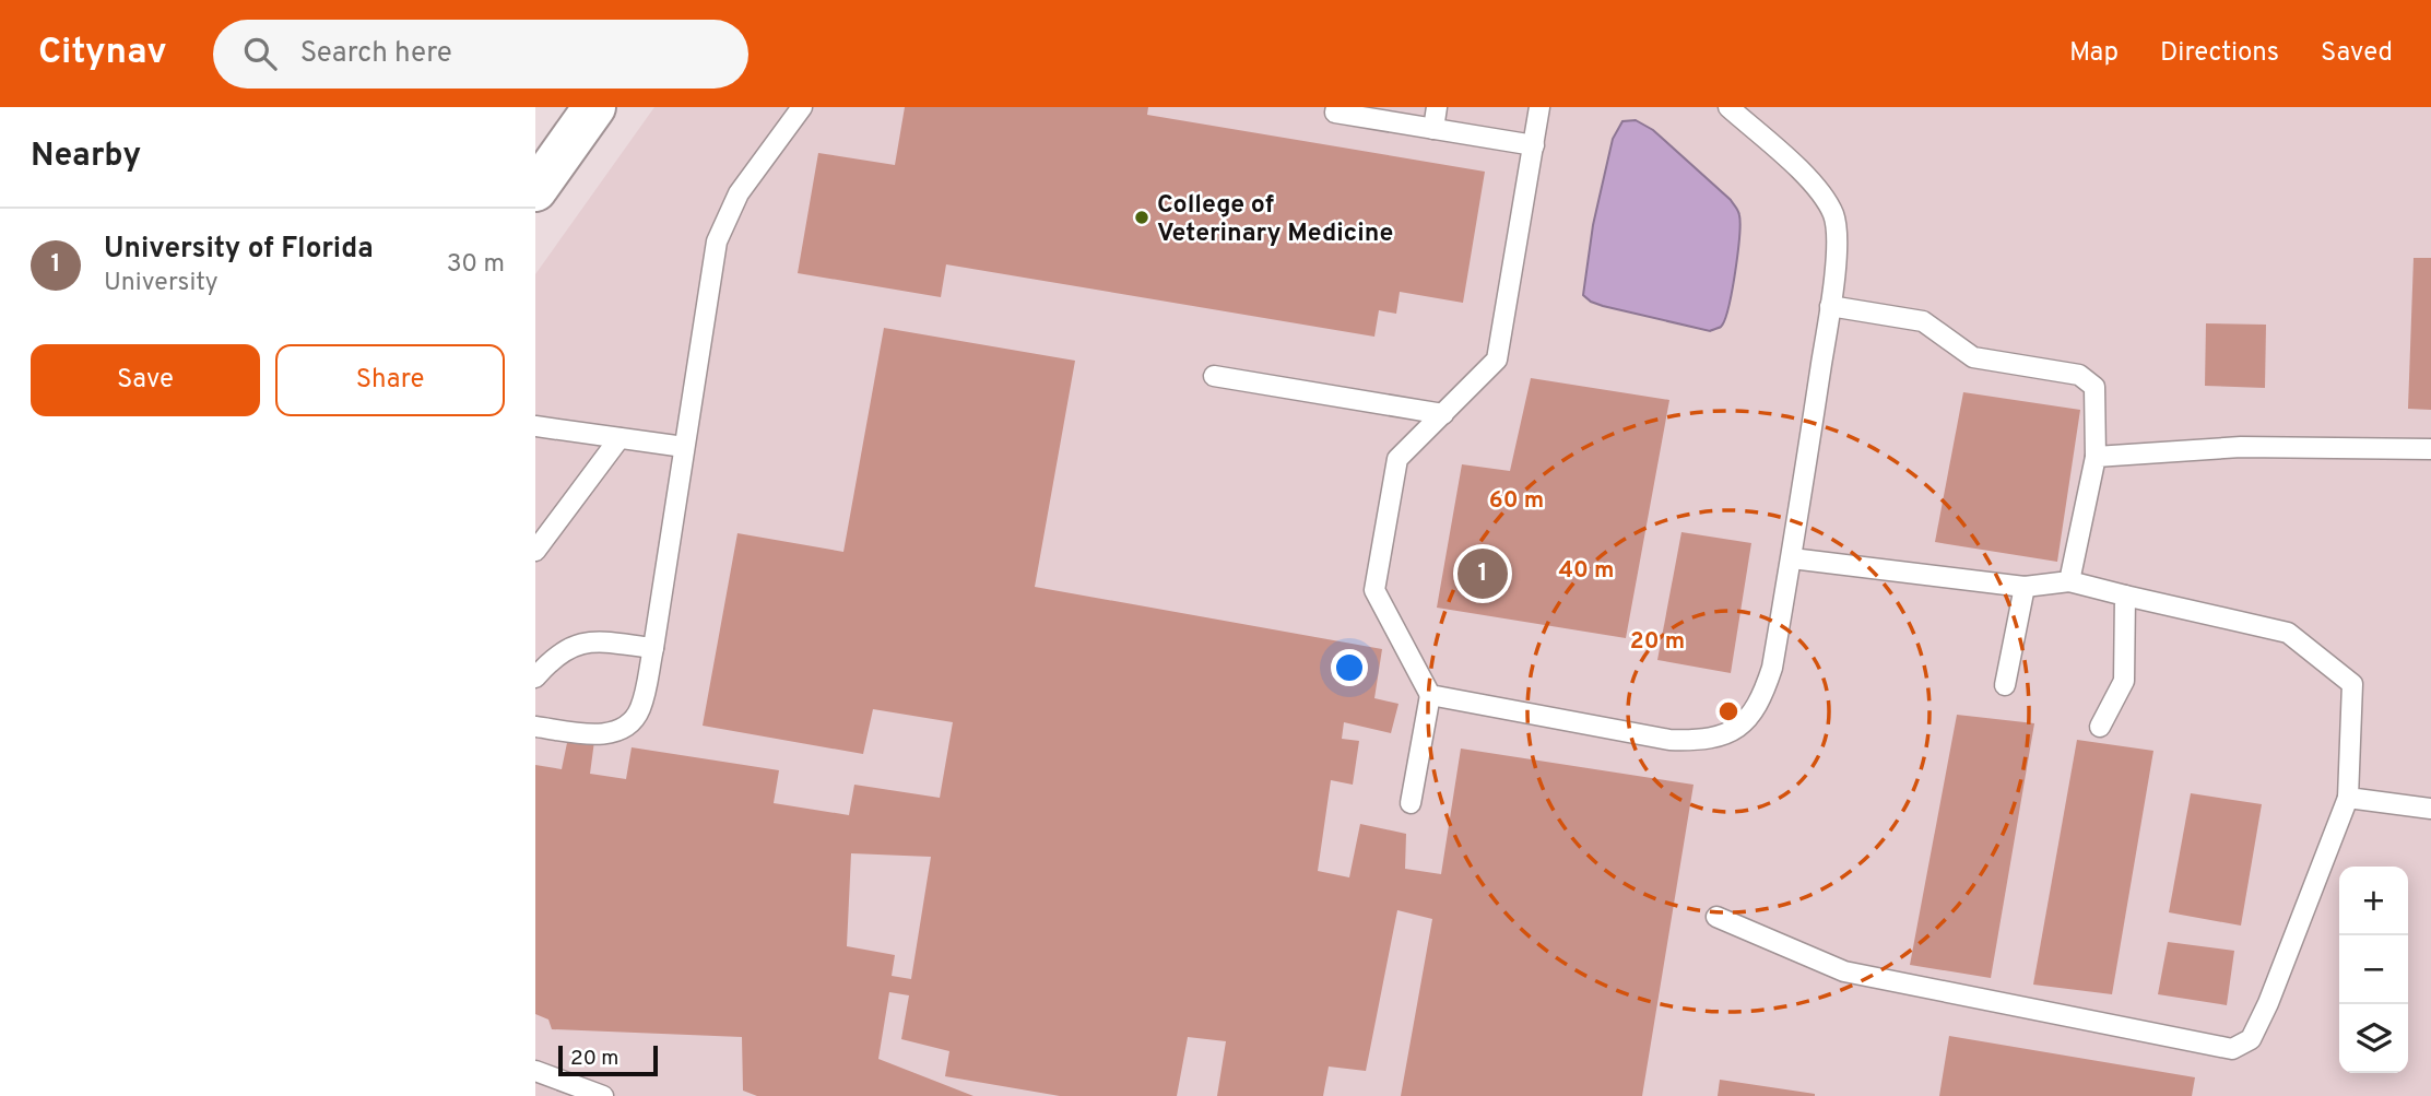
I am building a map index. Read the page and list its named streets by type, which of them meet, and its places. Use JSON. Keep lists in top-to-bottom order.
{
  "places": ["College of Veterinary Medicine"],
  "scale_bar": "20 m",
  "page": {
    "header": "Citynav",
    "search": "Search here",
    "nav": ["Map", "Directions", "Saved"],
    "heading": "Nearby",
    "list": [
      {
        "mark": "1",
        "name": "University of Florida",
        "note": "University",
        "value": "30 m"
      }
    ],
    "buttons": ["Save", "Share"],
    "pins": "1",
    "map_buttons": ["+", "−"],
    "scale": "20 m"
  },
  "rings": ["60 m", "40 m", "20 m"]
}
